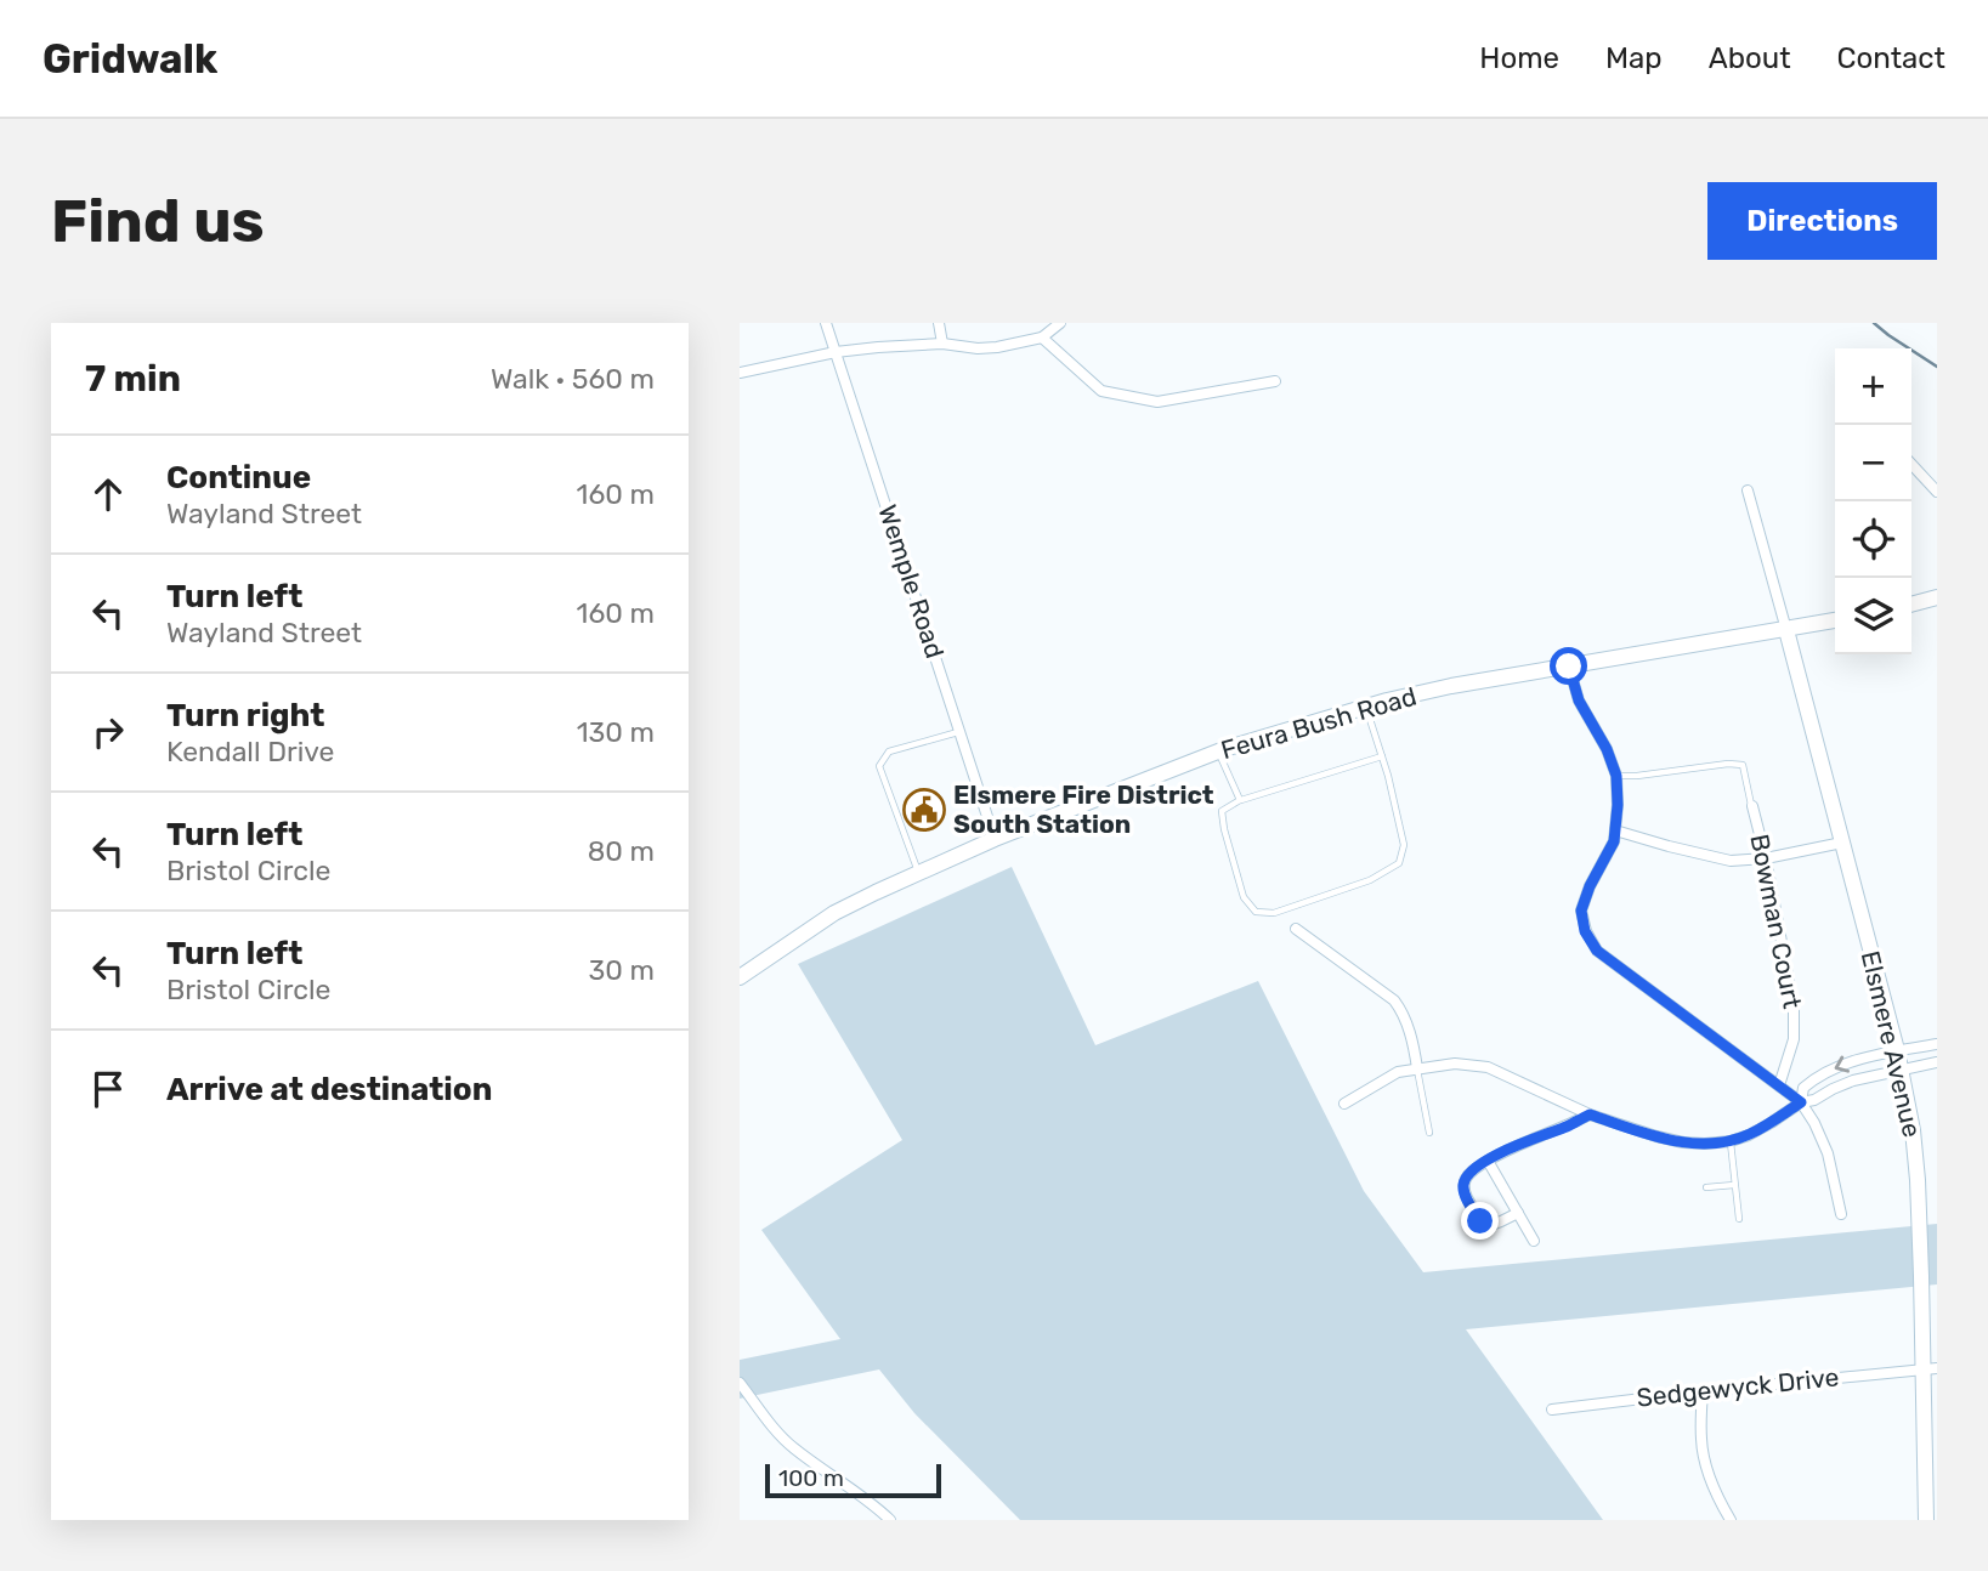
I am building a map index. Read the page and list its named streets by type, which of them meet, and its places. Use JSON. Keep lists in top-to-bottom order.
{
  "streets": {
    "main road": ["Feura Bush Road", "Elsmere Avenue"],
    "street": ["Wemple Road", "Bowman Court", "Sedgewyck Drive"]
  },
  "crossings": [
    ["Wemple Road", "Feura Bush Road"],
    ["Feura Bush Road", "Elsmere Avenue"],
    ["Elsmere Avenue", "Sedgewyck Drive"]
  ],
  "places": {
    "public building": ["Elsmere Fire District South Station"]
  },
  "scale_bar": "100 m",
  "page": {
    "header": "Gridwalk",
    "nav": [
      "Home",
      "Map",
      "About",
      "Contact"
    ],
    "buttons": "Directions",
    "title": "Find us",
    "heading": ["7 min", "Walk · 560 m"],
    "map_buttons": ["+", "−"],
    "list": [
      ["Continue", "Wayland Street", "160 m"],
      ["Turn left", "Wayland Street", "160 m"],
      ["Turn right", "Kendall Drive", "130 m"],
      ["Turn left", "Bristol Circle", "80 m"],
      ["Turn left", "Bristol Circle", "30 m"],
      "Arrive at destination"
    ],
    "scale": "100 m"
  }
}
